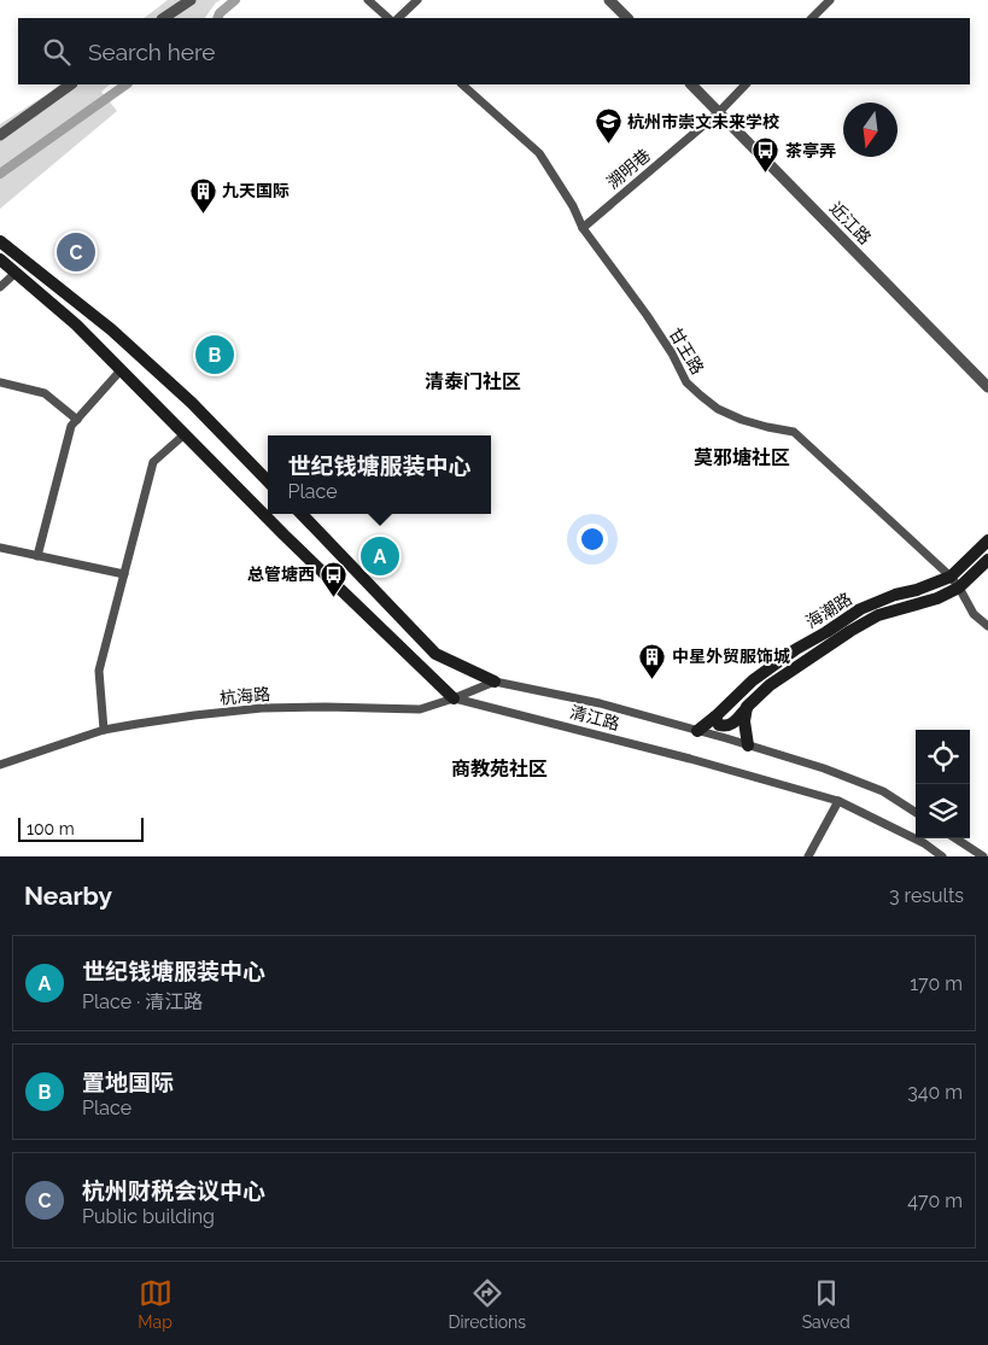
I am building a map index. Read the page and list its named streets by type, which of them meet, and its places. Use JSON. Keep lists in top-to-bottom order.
{
  "streets": {
    "main road": ["海潮路", "清江路"],
    "street": [
      "溯明巷",
      "近江路",
      "甘王路",
      "杭海路"
    ]
  },
  "crossings": [
    ["溯明巷", "近江路"],
    ["溯明巷", "甘王路"],
    ["甘王路", "海潮路"],
    ["海潮路", "清江路"],
    ["杭海路", "清江路"]
  ],
  "districts": ["清泰门社区", "莫邪塘社区", "商教苑社区"],
  "places": {
    "school or university": ["杭州市崇文未来学校"],
    "bus stop": ["茶亭弄", "总管塘西"],
    "building": ["九天国际", "中星外贸服饰城"]
  },
  "scale_bar": "100 m",
  "north": "bottom",
  "page": {
    "search": "Search here",
    "pins": ["C", "B", "A"],
    "popup": ["世纪钱塘服装中心", "Place"],
    "scale": "100 m",
    "heading": ["Nearby", "3 results"],
    "list": [
      {
        "mark": "A",
        "name": "世纪钱塘服装中心",
        "note": "Place · 清江路",
        "value": "170 m"
      },
      {
        "mark": "B",
        "name": "置地国际",
        "note": "Place",
        "value": "340 m"
      },
      {
        "mark": "C",
        "name": "杭州财税会议中心",
        "note": "Public building",
        "value": "470 m"
      }
    ],
    "nav": ["Map", "Directions", "Saved"]
  }
}
